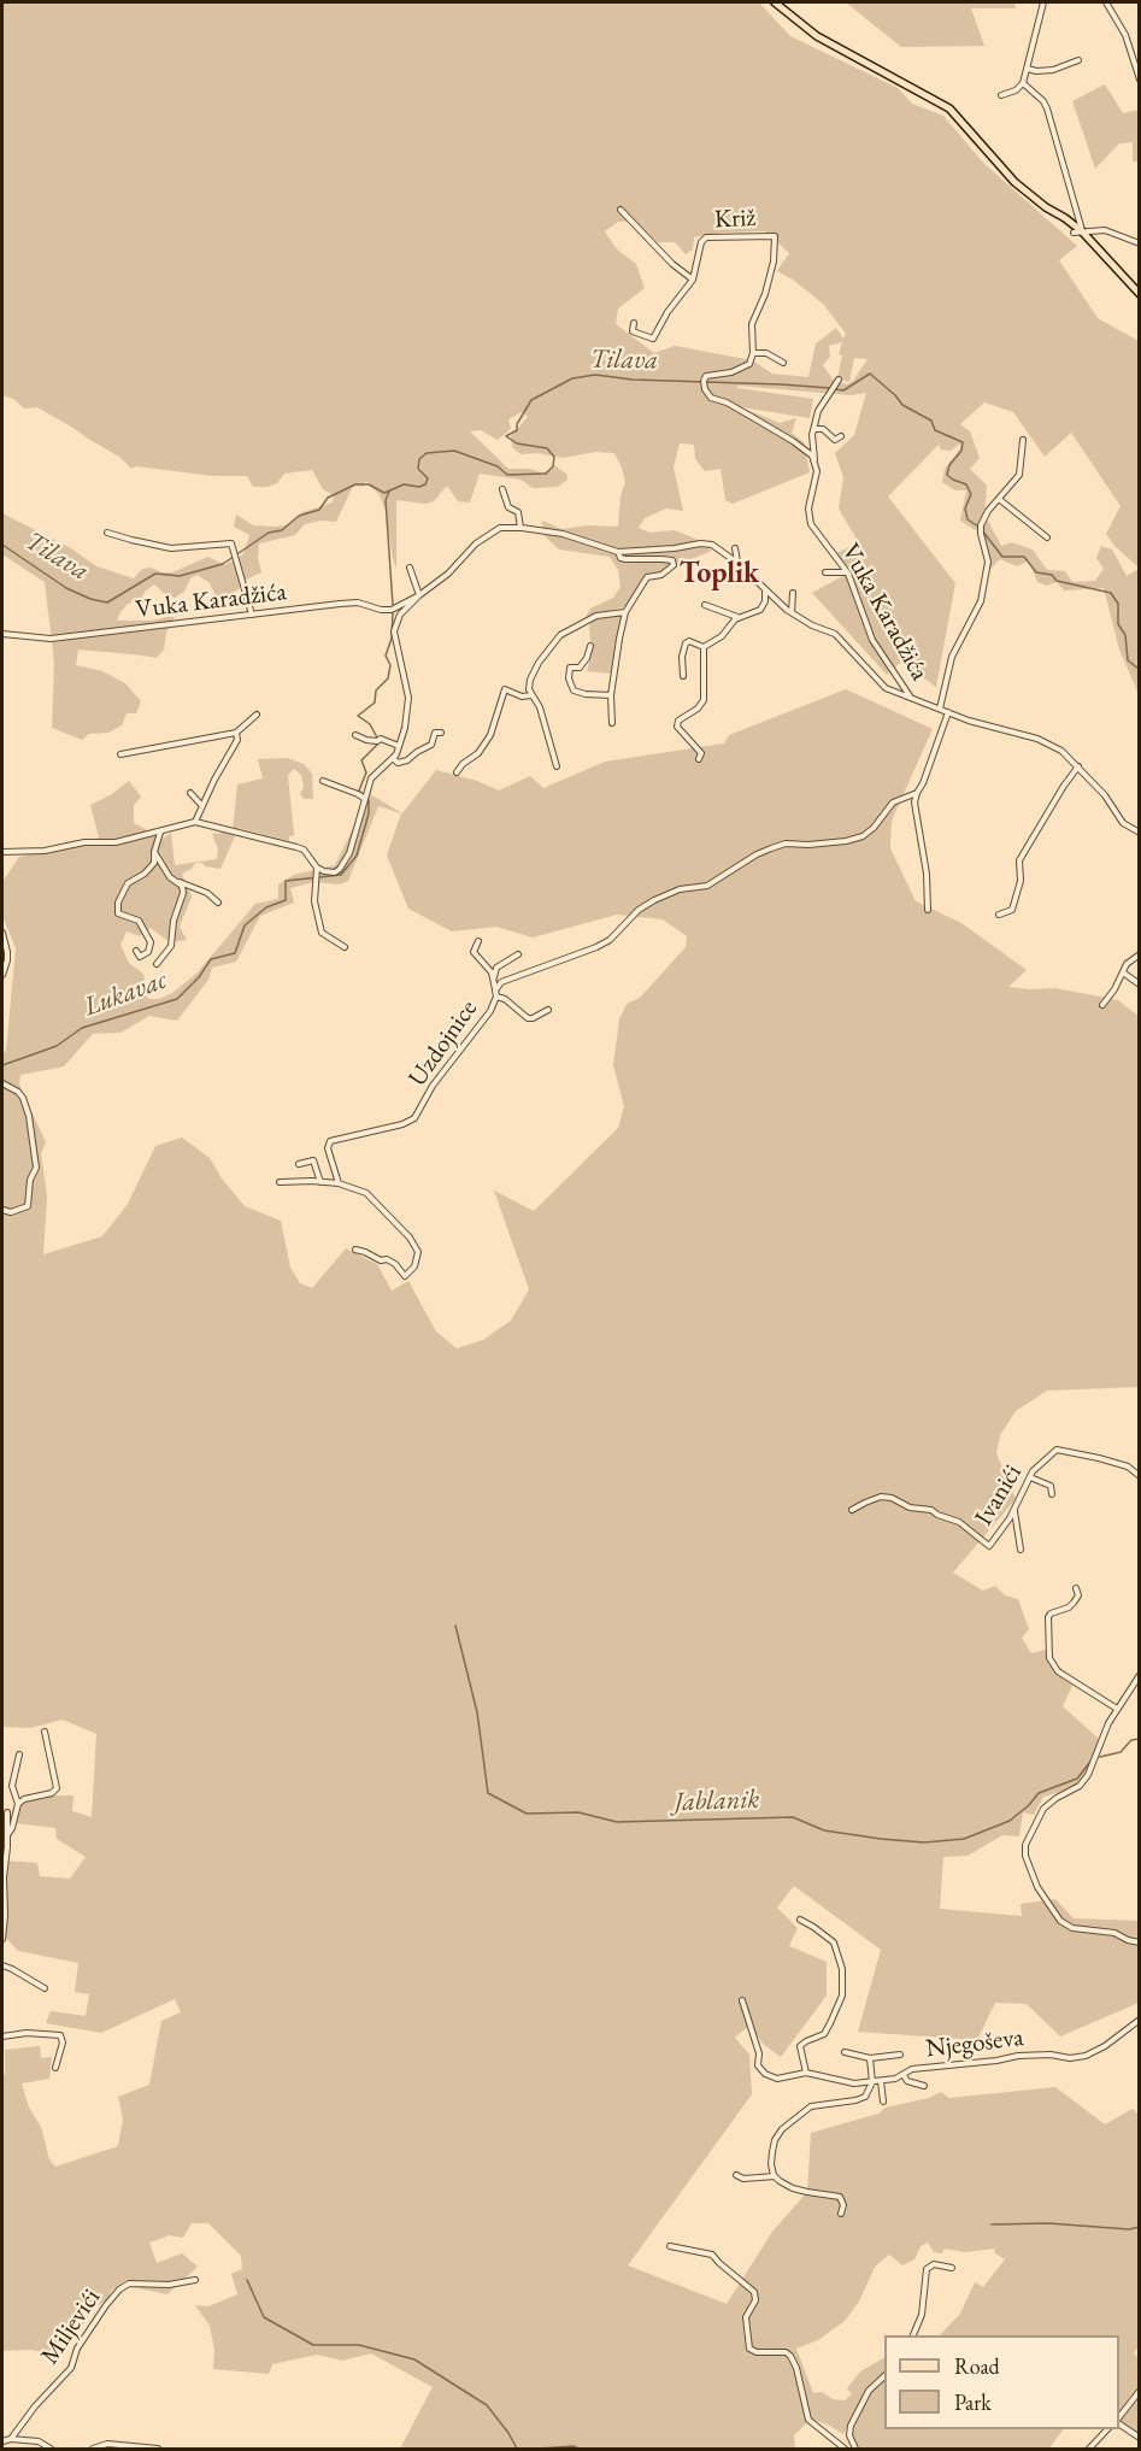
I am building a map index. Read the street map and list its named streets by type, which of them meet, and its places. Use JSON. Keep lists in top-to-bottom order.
{
  "streets": {
    "street": [
      "Križ",
      "Vuka Karadžića",
      "Uzdojnice",
      "Ivanići",
      "Njegoševa",
      "Miljevići"
    ]
  },
  "districts": ["Toplik"],
  "water": ["Tilava", "Lukavac", "Jablanik"],
  "legend": ["Road", "Park"]
}
